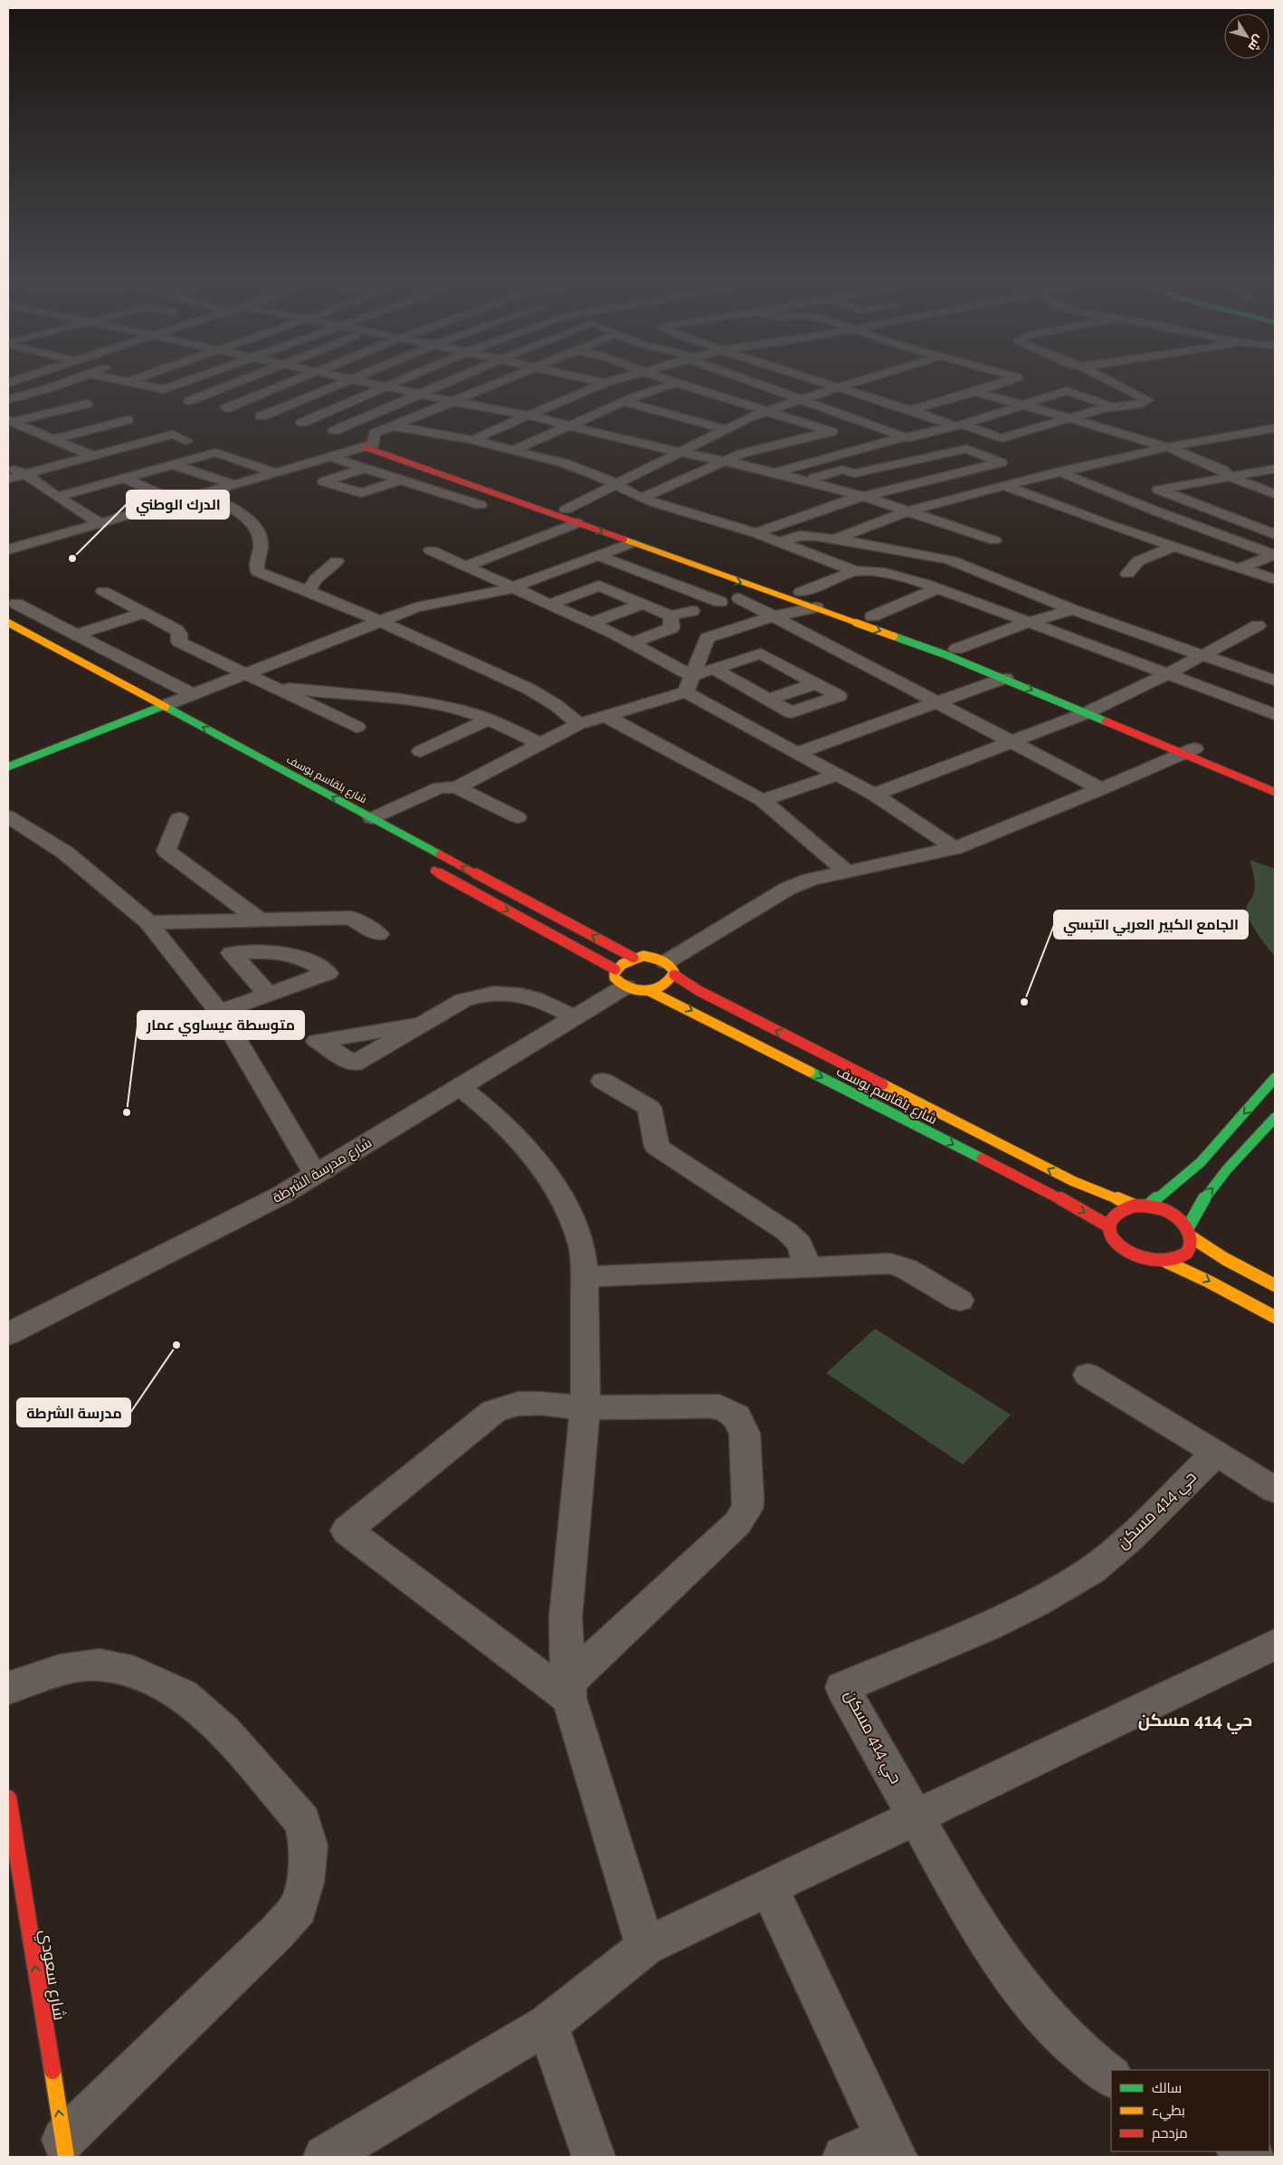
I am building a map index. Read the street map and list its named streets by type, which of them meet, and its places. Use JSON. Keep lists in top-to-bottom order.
{
  "streets": {
    "main road": ["شارع بلقاسم يوسف", "شارع سعودي"],
    "street": ["شارع مدرسة الشرطة", "حي 414 مسكن"]
  },
  "crossings": [
    ["شارع بلقاسم يوسف", "شارع مدرسة الشرطة"]
  ],
  "one_way": ["شارع سعودي"],
  "districts": ["حي 414 مسكن"],
  "places": [
    "الدرك الوطني",
    "الجامع الكبير العربي التبسي",
    "متوسطة عيساوي عمار",
    "مدرسة الشرطة"
  ],
  "legend": ["سالك", "بطيء", "مزدحم"],
  "north": "bottom right"
}
